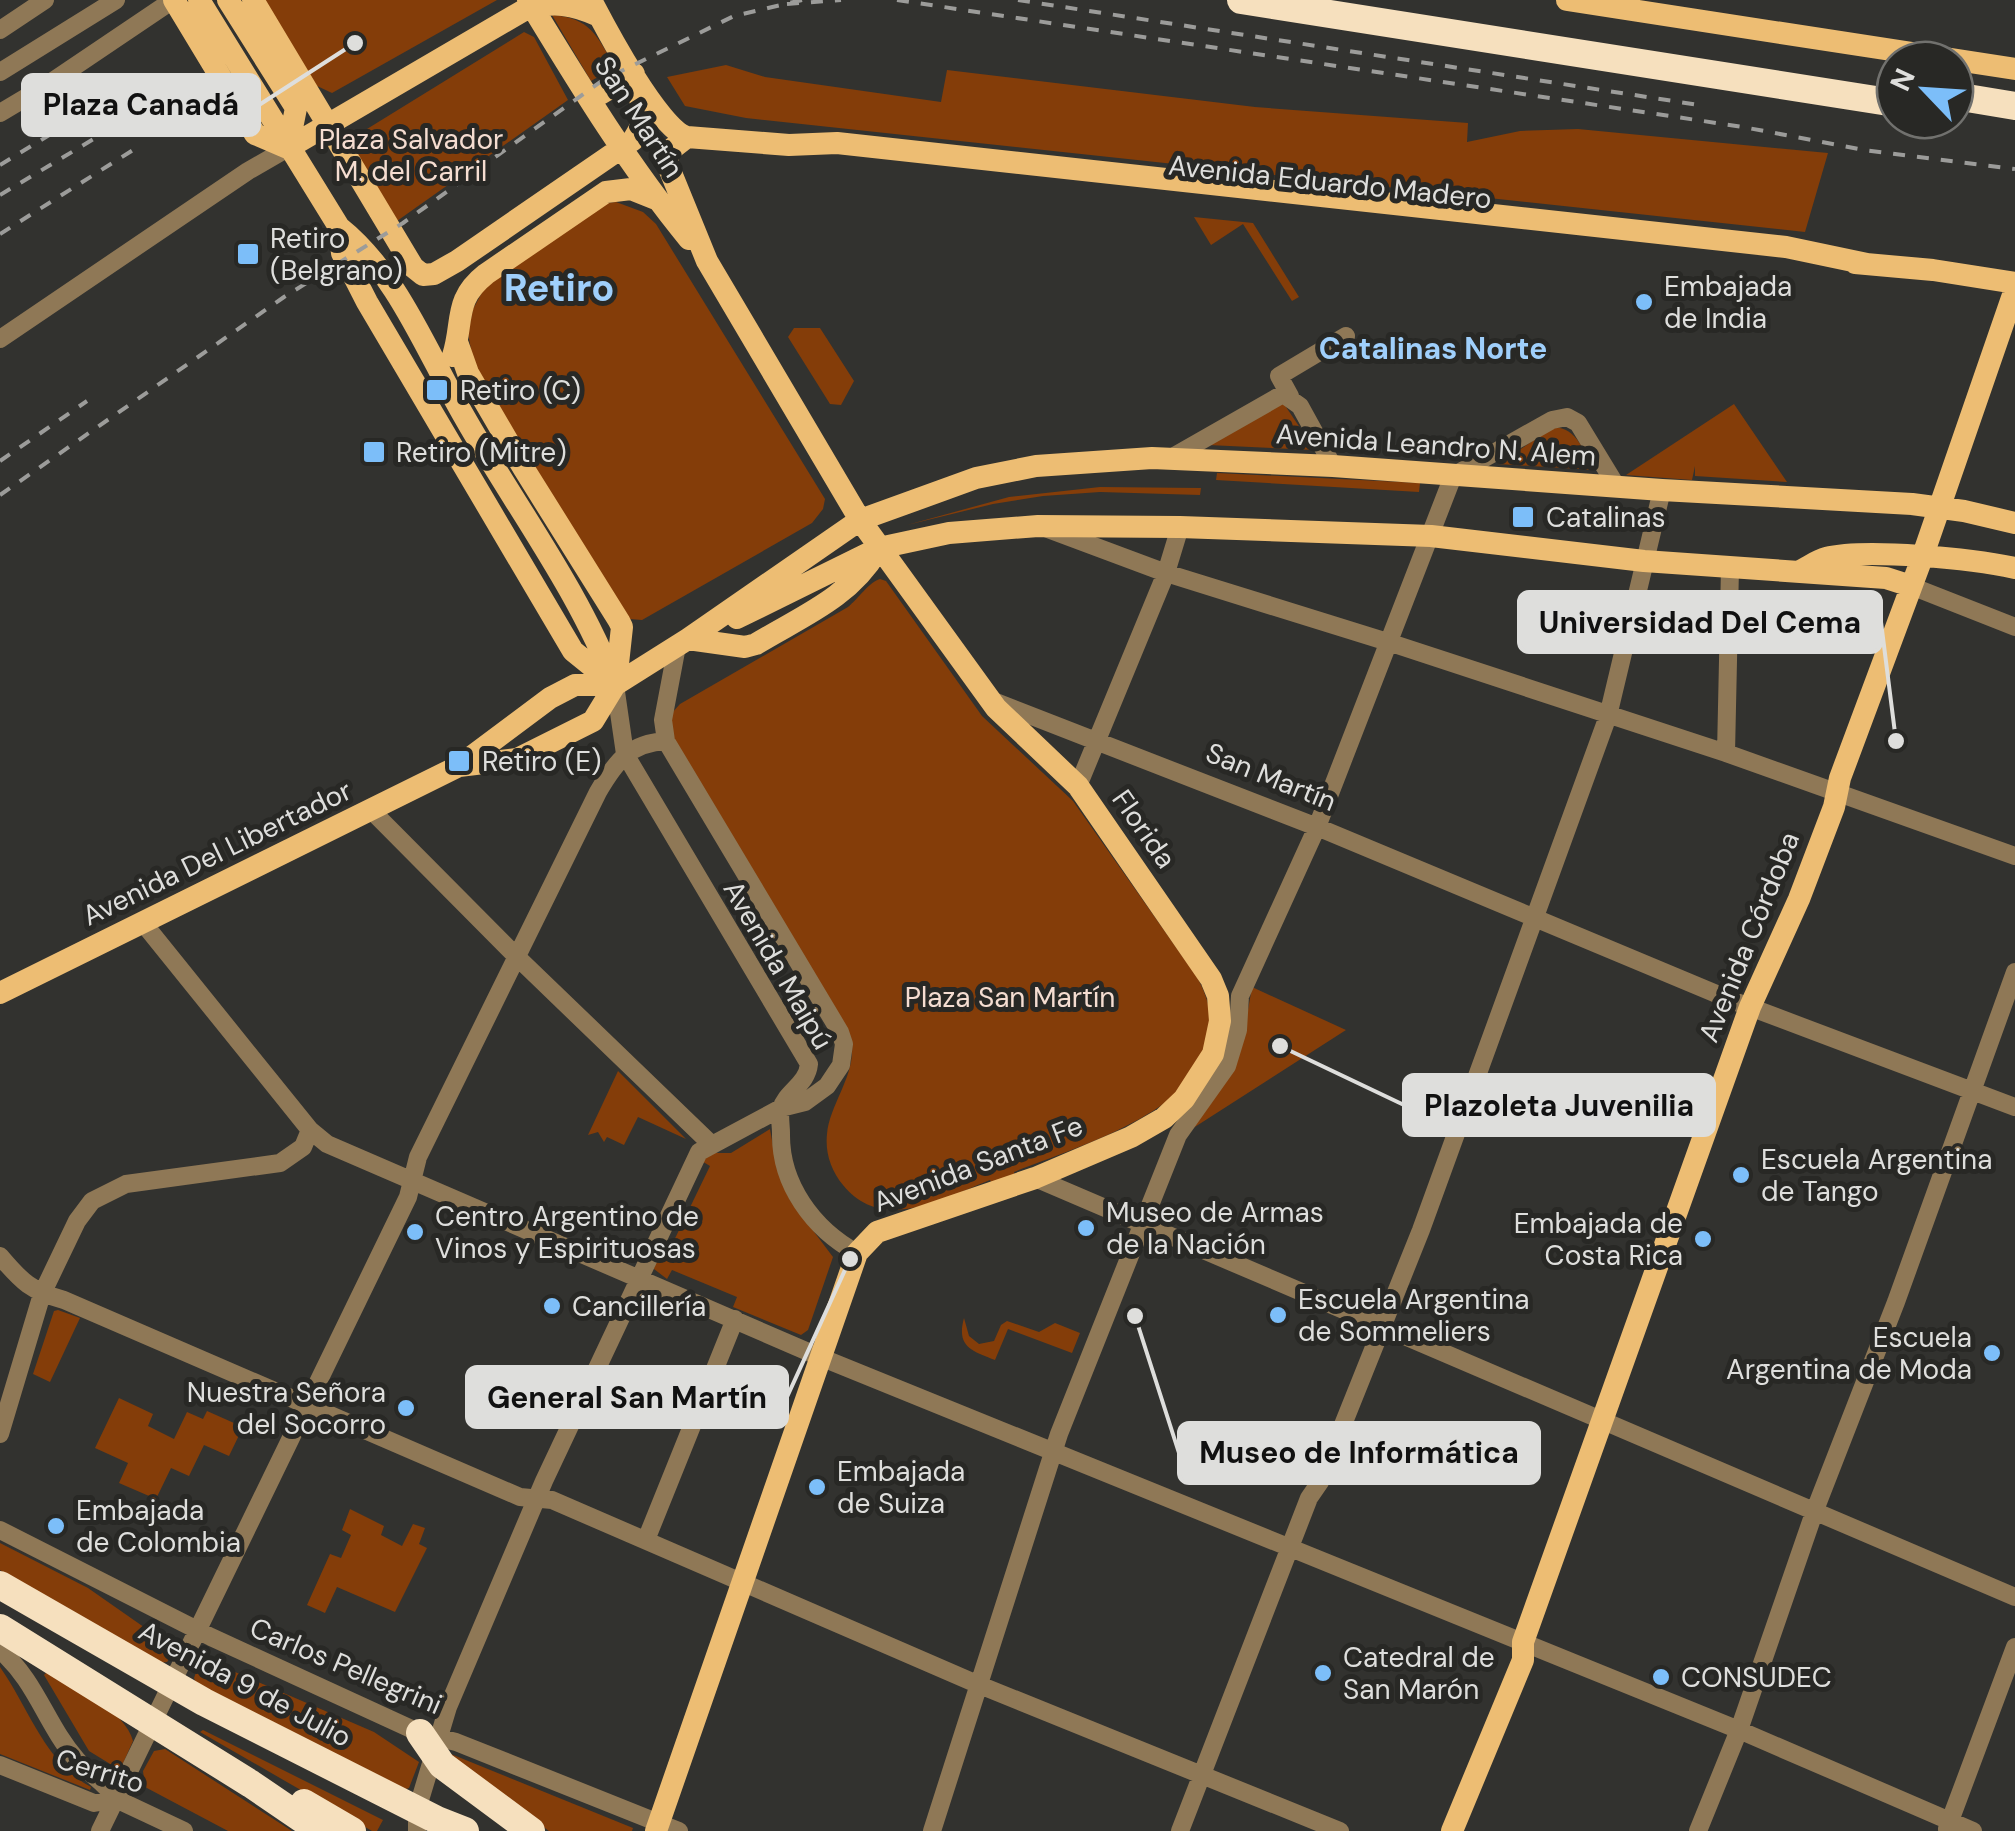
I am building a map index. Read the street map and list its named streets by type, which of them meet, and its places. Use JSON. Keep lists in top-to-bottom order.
{
  "streets": {
    "highway": ["Avenida 9 de Julio"],
    "main road": [
      "San Martín",
      "Avenida Eduardo Madero",
      "Avenida Leandro N. Alem",
      "Florida",
      "Avenida Del Libertador",
      "Avenida Córdoba",
      "Avenida Santa Fe"
    ],
    "street": ["Avenida Maipú", "Carlos Pellegrini", "Cerrito"]
  },
  "crossings": [
    ["San Martín", "Avenida Eduardo Madero"],
    ["San Martín", "Avenida Leandro N. Alem"],
    ["San Martín", "Florida"],
    ["San Martín", "Avenida Del Libertador"],
    ["San Martín", "Avenida Córdoba"],
    ["Avenida Eduardo Madero", "Avenida Córdoba"],
    ["Avenida Leandro N. Alem", "Avenida Del Libertador"],
    ["Avenida Leandro N. Alem", "Avenida Córdoba"],
    ["Florida", "Avenida Santa Fe"],
    ["Avenida Del Libertador", "Avenida Maipú"]
  ],
  "districts": ["Retiro", "Catalinas Norte"],
  "parks": ["Plaza Salvador M. del Carril", "Plaza San Martín"],
  "places": {
    "other": [
      "Plaza Canadá",
      "Embajada de India",
      "Universidad Del Cema",
      "Plazoleta Juvenilia",
      "Escuela Argentina de Tango",
      "Museo de Armas de la Nación",
      "Centro Argentino de Vinos y Espirituosas",
      "Embajada de Costa Rica",
      "General San Martín",
      "Cancillería",
      "Escuela Argentina de Sommeliers",
      "Museo de Informática",
      "Escuela Argentina de Moda",
      "Nuestra Señora del Socorro",
      "Embajada de Suiza",
      "Embajada de Colombia",
      "Catedral de San Marón",
      "CONSUDEC"
    ],
    "transit": [
      "Retiro (Belgrano)",
      "Retiro (C)",
      "Retiro (Mitre)",
      "Catalinas",
      "Retiro (E)"
    ]
  },
  "north": "top left"
}
